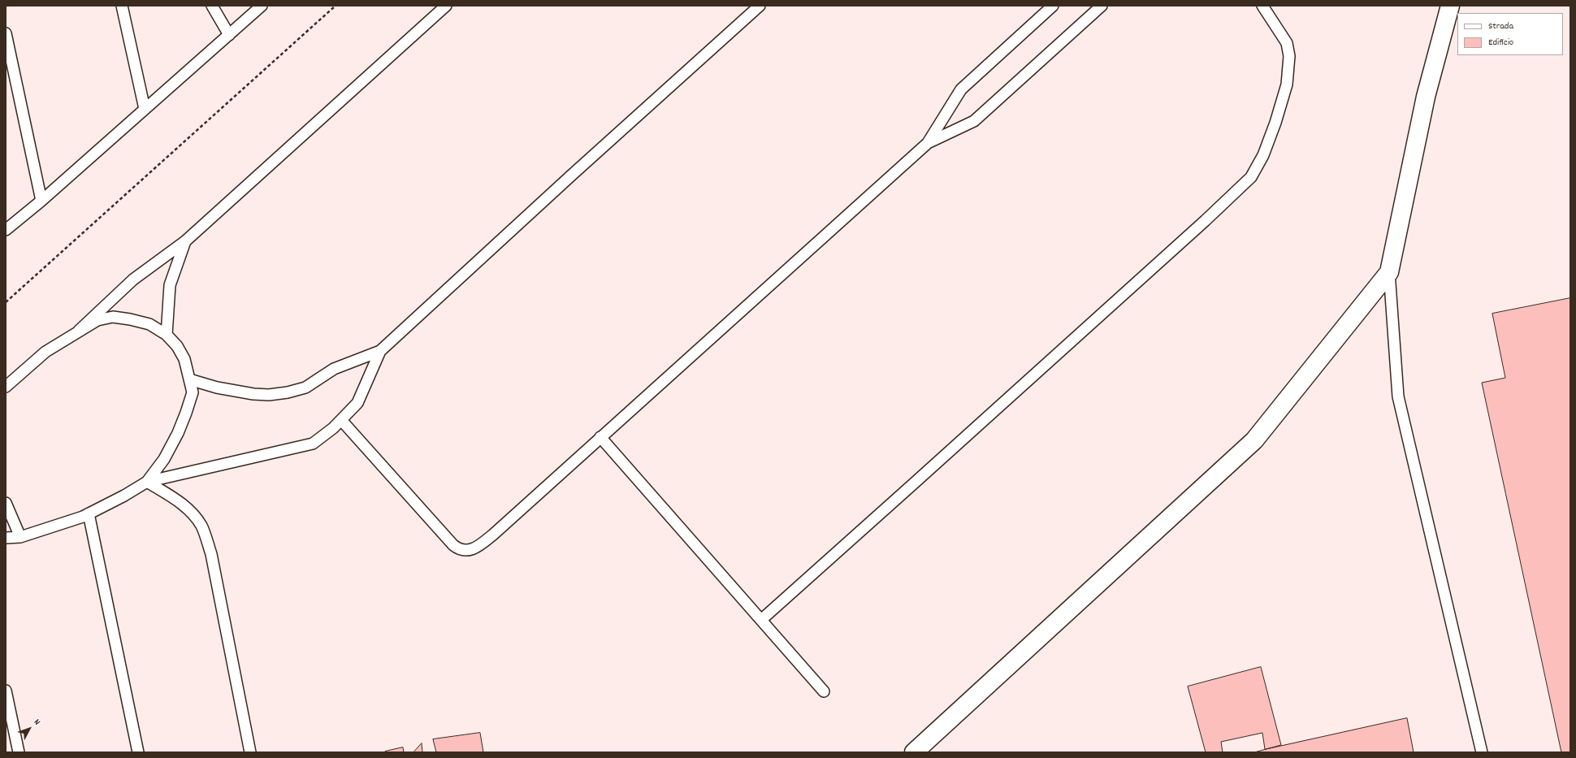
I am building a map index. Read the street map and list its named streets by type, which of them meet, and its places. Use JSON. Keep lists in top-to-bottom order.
{
  "legend": ["Strada", "Edificio"],
  "north": "top right"
}
